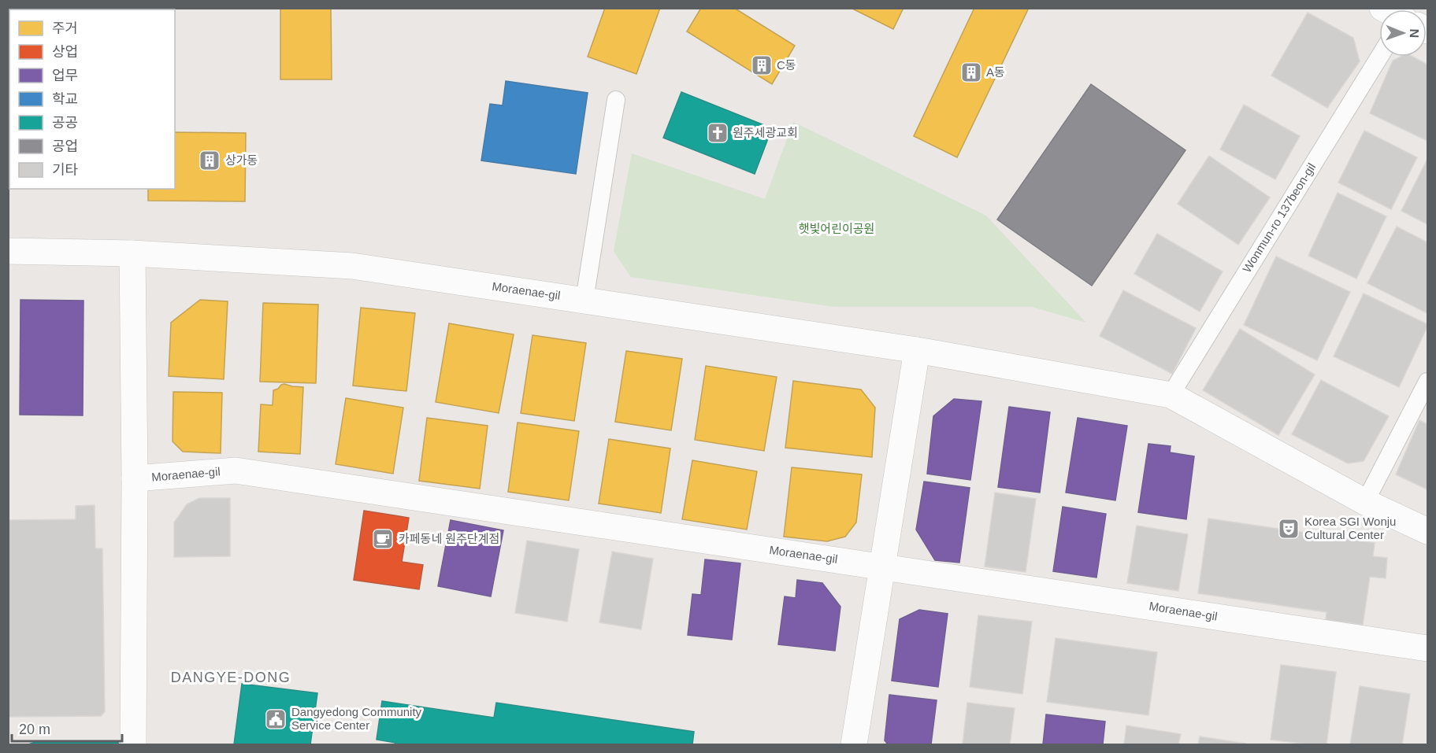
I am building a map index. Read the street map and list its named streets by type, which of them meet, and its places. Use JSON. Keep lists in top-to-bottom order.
{
  "streets": {
    "street": ["Moraenae-gil"],
    "lane": ["Wonmun-ro 137beon-gil"]
  },
  "crossings": [
    ["Wonmun-ro 137beon-gil", "Moraenae-gil"]
  ],
  "districts": ["DANGYE-DONG"],
  "parks": ["햇빛어린이공원"],
  "places": {
    "building": ["C동", "A동", "상가동"],
    "church": ["원주세광교회"],
    "theatre": ["Korea SGI Wonju Cultural Center"],
    "cafe": ["카페동네 원주단계점"],
    "public building": ["Dangyedong Community Service Center"]
  },
  "legend": [
    "주거",
    "상업",
    "업무",
    "학교",
    "공공",
    "공업",
    "기타"
  ],
  "scale_bar": "20 m",
  "north": "right"
}
